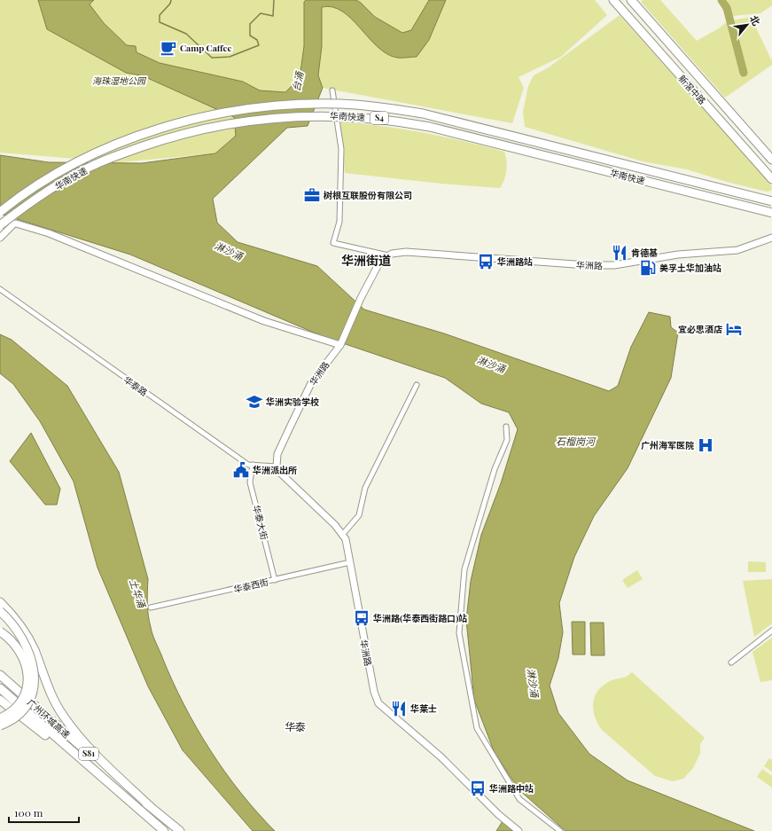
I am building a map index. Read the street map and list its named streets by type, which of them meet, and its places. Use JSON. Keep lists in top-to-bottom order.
{
  "streets": {
    "highway": [
      "新滘中路",
      "华南快速",
      "S4",
      "广州环城高速",
      "S81"
    ],
    "main road": ["华洲路"],
    "street": ["华泰路", "华泰大街", "华泰西街"]
  },
  "crossings": [
    ["华洲路", "华泰路"],
    ["华洲路", "华泰西街"],
    ["华泰路", "华泰大街"],
    ["华泰大街", "华泰西街"]
  ],
  "districts": ["华洲街道", "华泰"],
  "water": [
    "台涌",
    "淋沙涌",
    "石榴岗河",
    "土华涌"
  ],
  "parks": ["海珠湿地公园"],
  "places": {
    "cafe": ["Camp Caffee"],
    "office": ["树根互联股份有限公司"],
    "restaurant": ["肯德基", "华莱士"],
    "bus stop": ["华洲路站", "华洲路(华泰西街路口)站", "华洲路中站"],
    "fuel station": ["美孚土华加油站"],
    "hotel": ["宜必思酒店"],
    "school or university": ["华洲实验学校"],
    "hospital": ["广州海军医院"],
    "public building": ["华洲派出所"]
  },
  "scale_bar": "100 m",
  "north": "top right"
}
